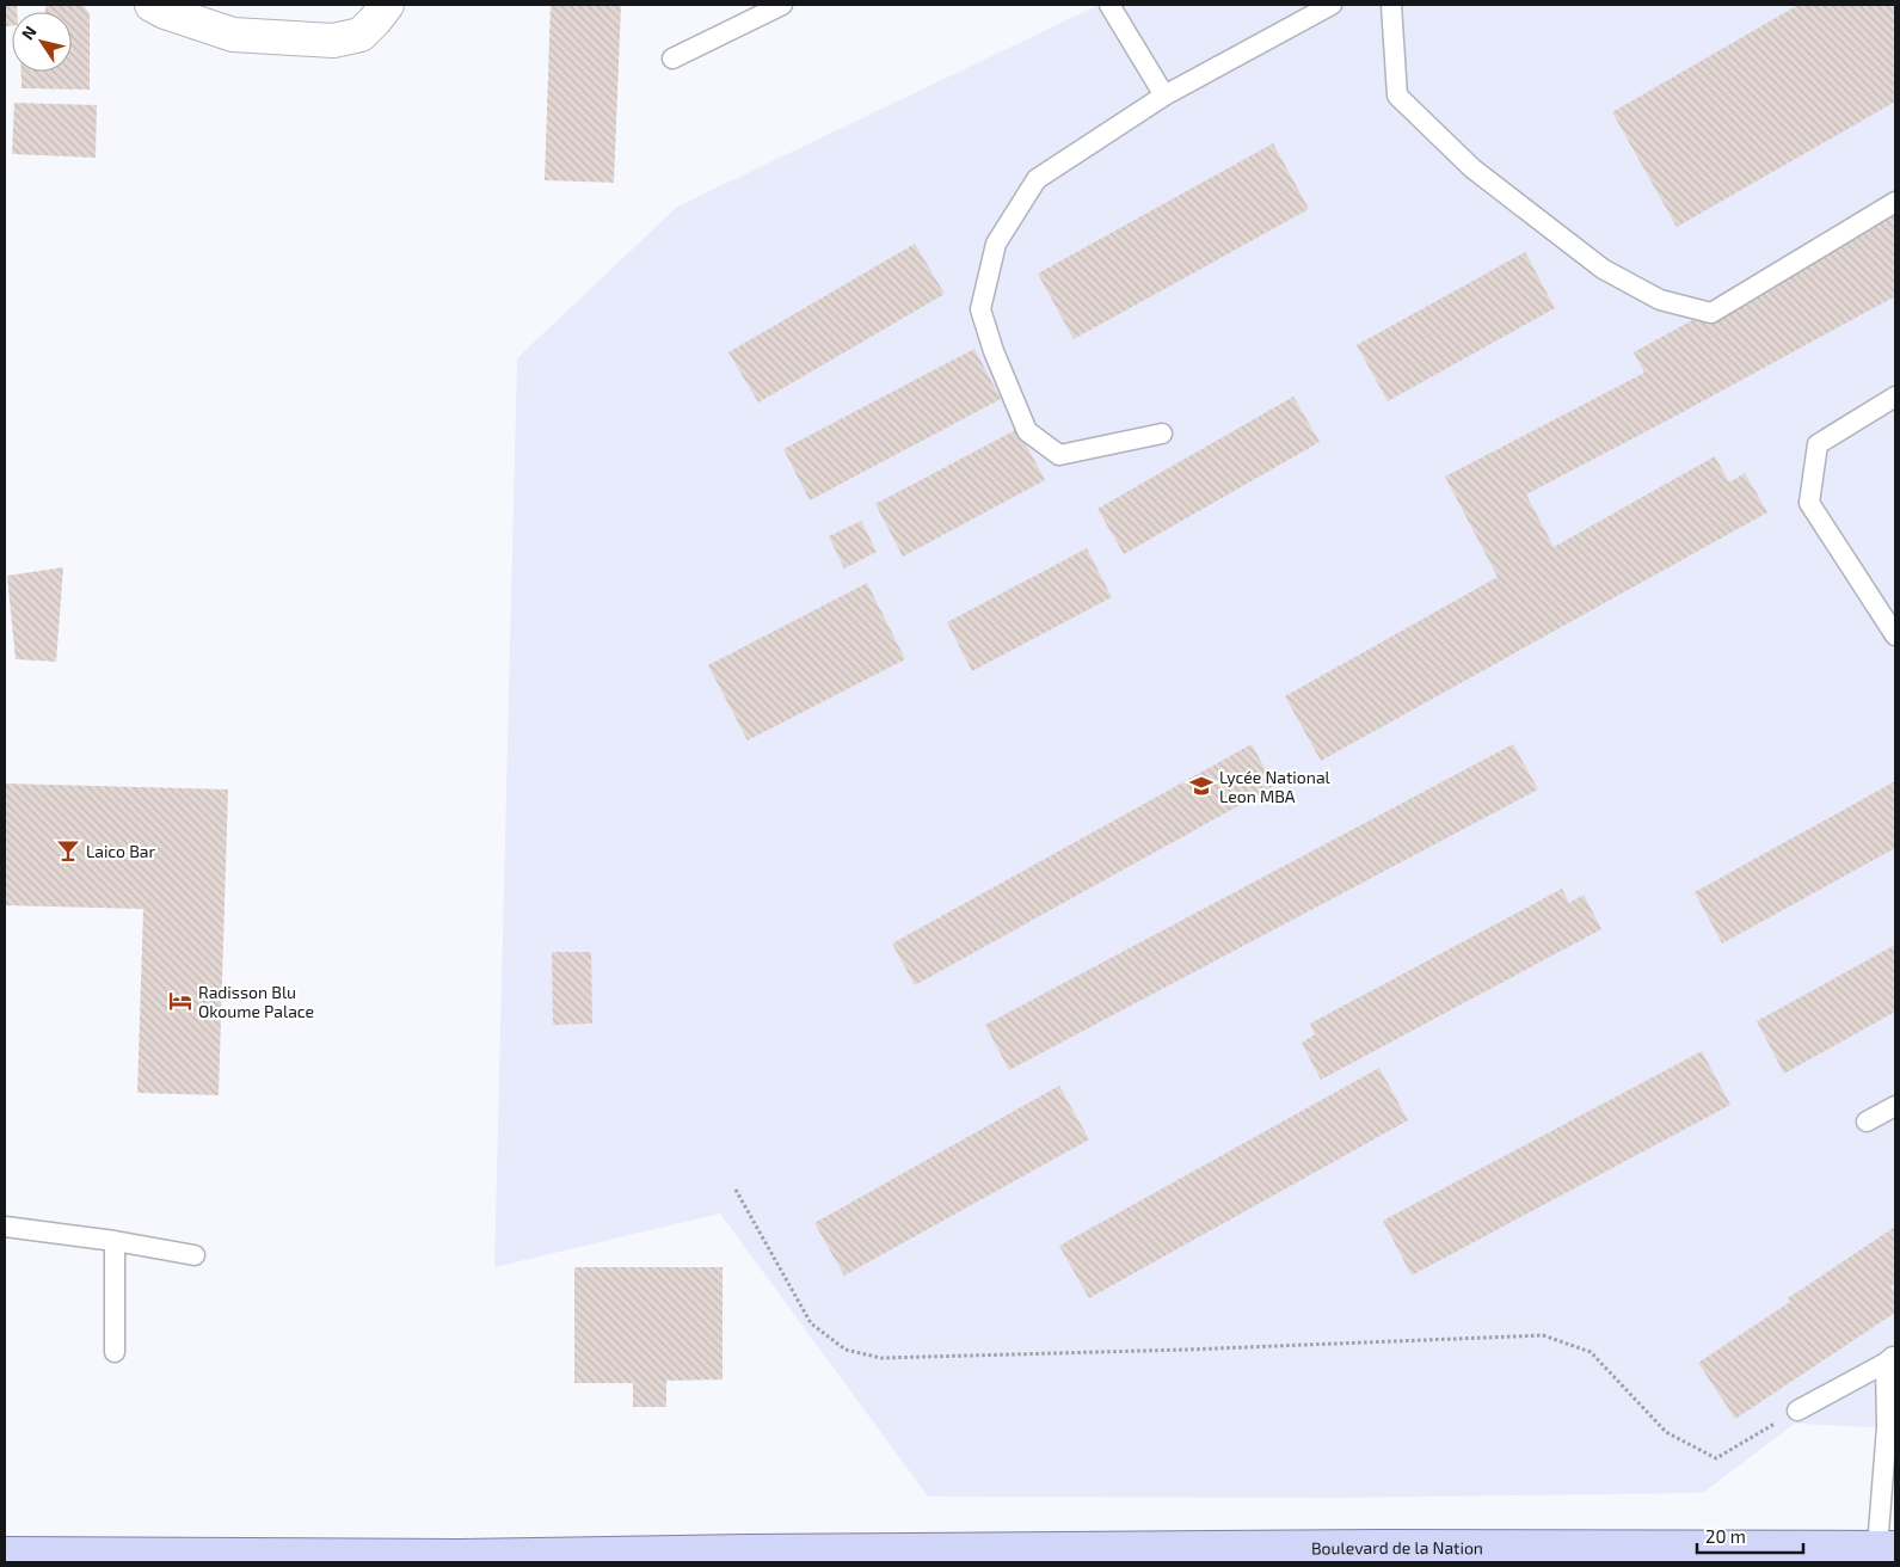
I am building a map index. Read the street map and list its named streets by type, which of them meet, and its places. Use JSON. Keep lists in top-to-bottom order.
{
  "streets": {
    "main road": ["Boulevard de la Nation"]
  },
  "places": {
    "school or university": ["Lycée National Leon MBA"],
    "bar": ["Laico Bar"],
    "hotel": ["Radisson Blu Okoume Palace"]
  },
  "scale_bar": "20 m",
  "north": "top left"
}
